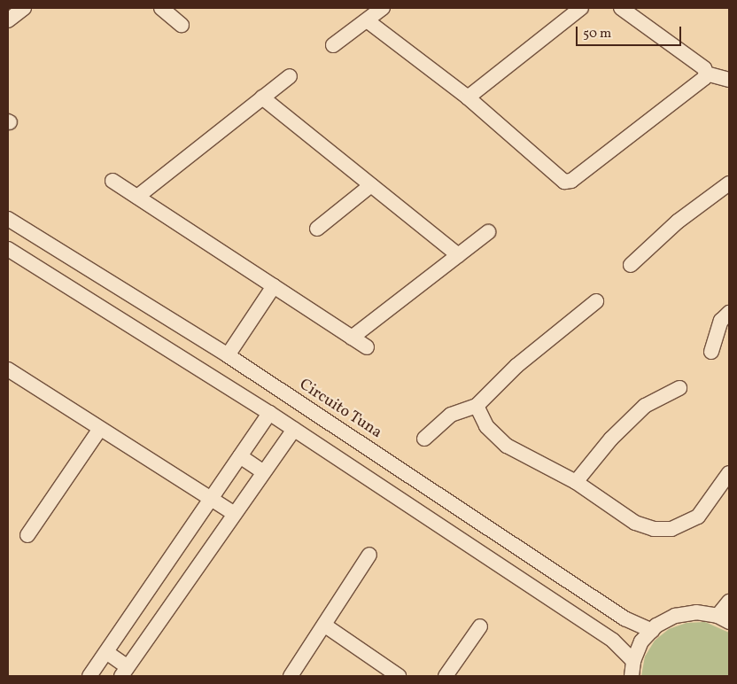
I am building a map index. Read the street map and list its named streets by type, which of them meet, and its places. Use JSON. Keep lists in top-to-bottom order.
{
  "streets": {
    "street": ["Circuito Tuna"]
  },
  "scale_bar": "50 m"
}
